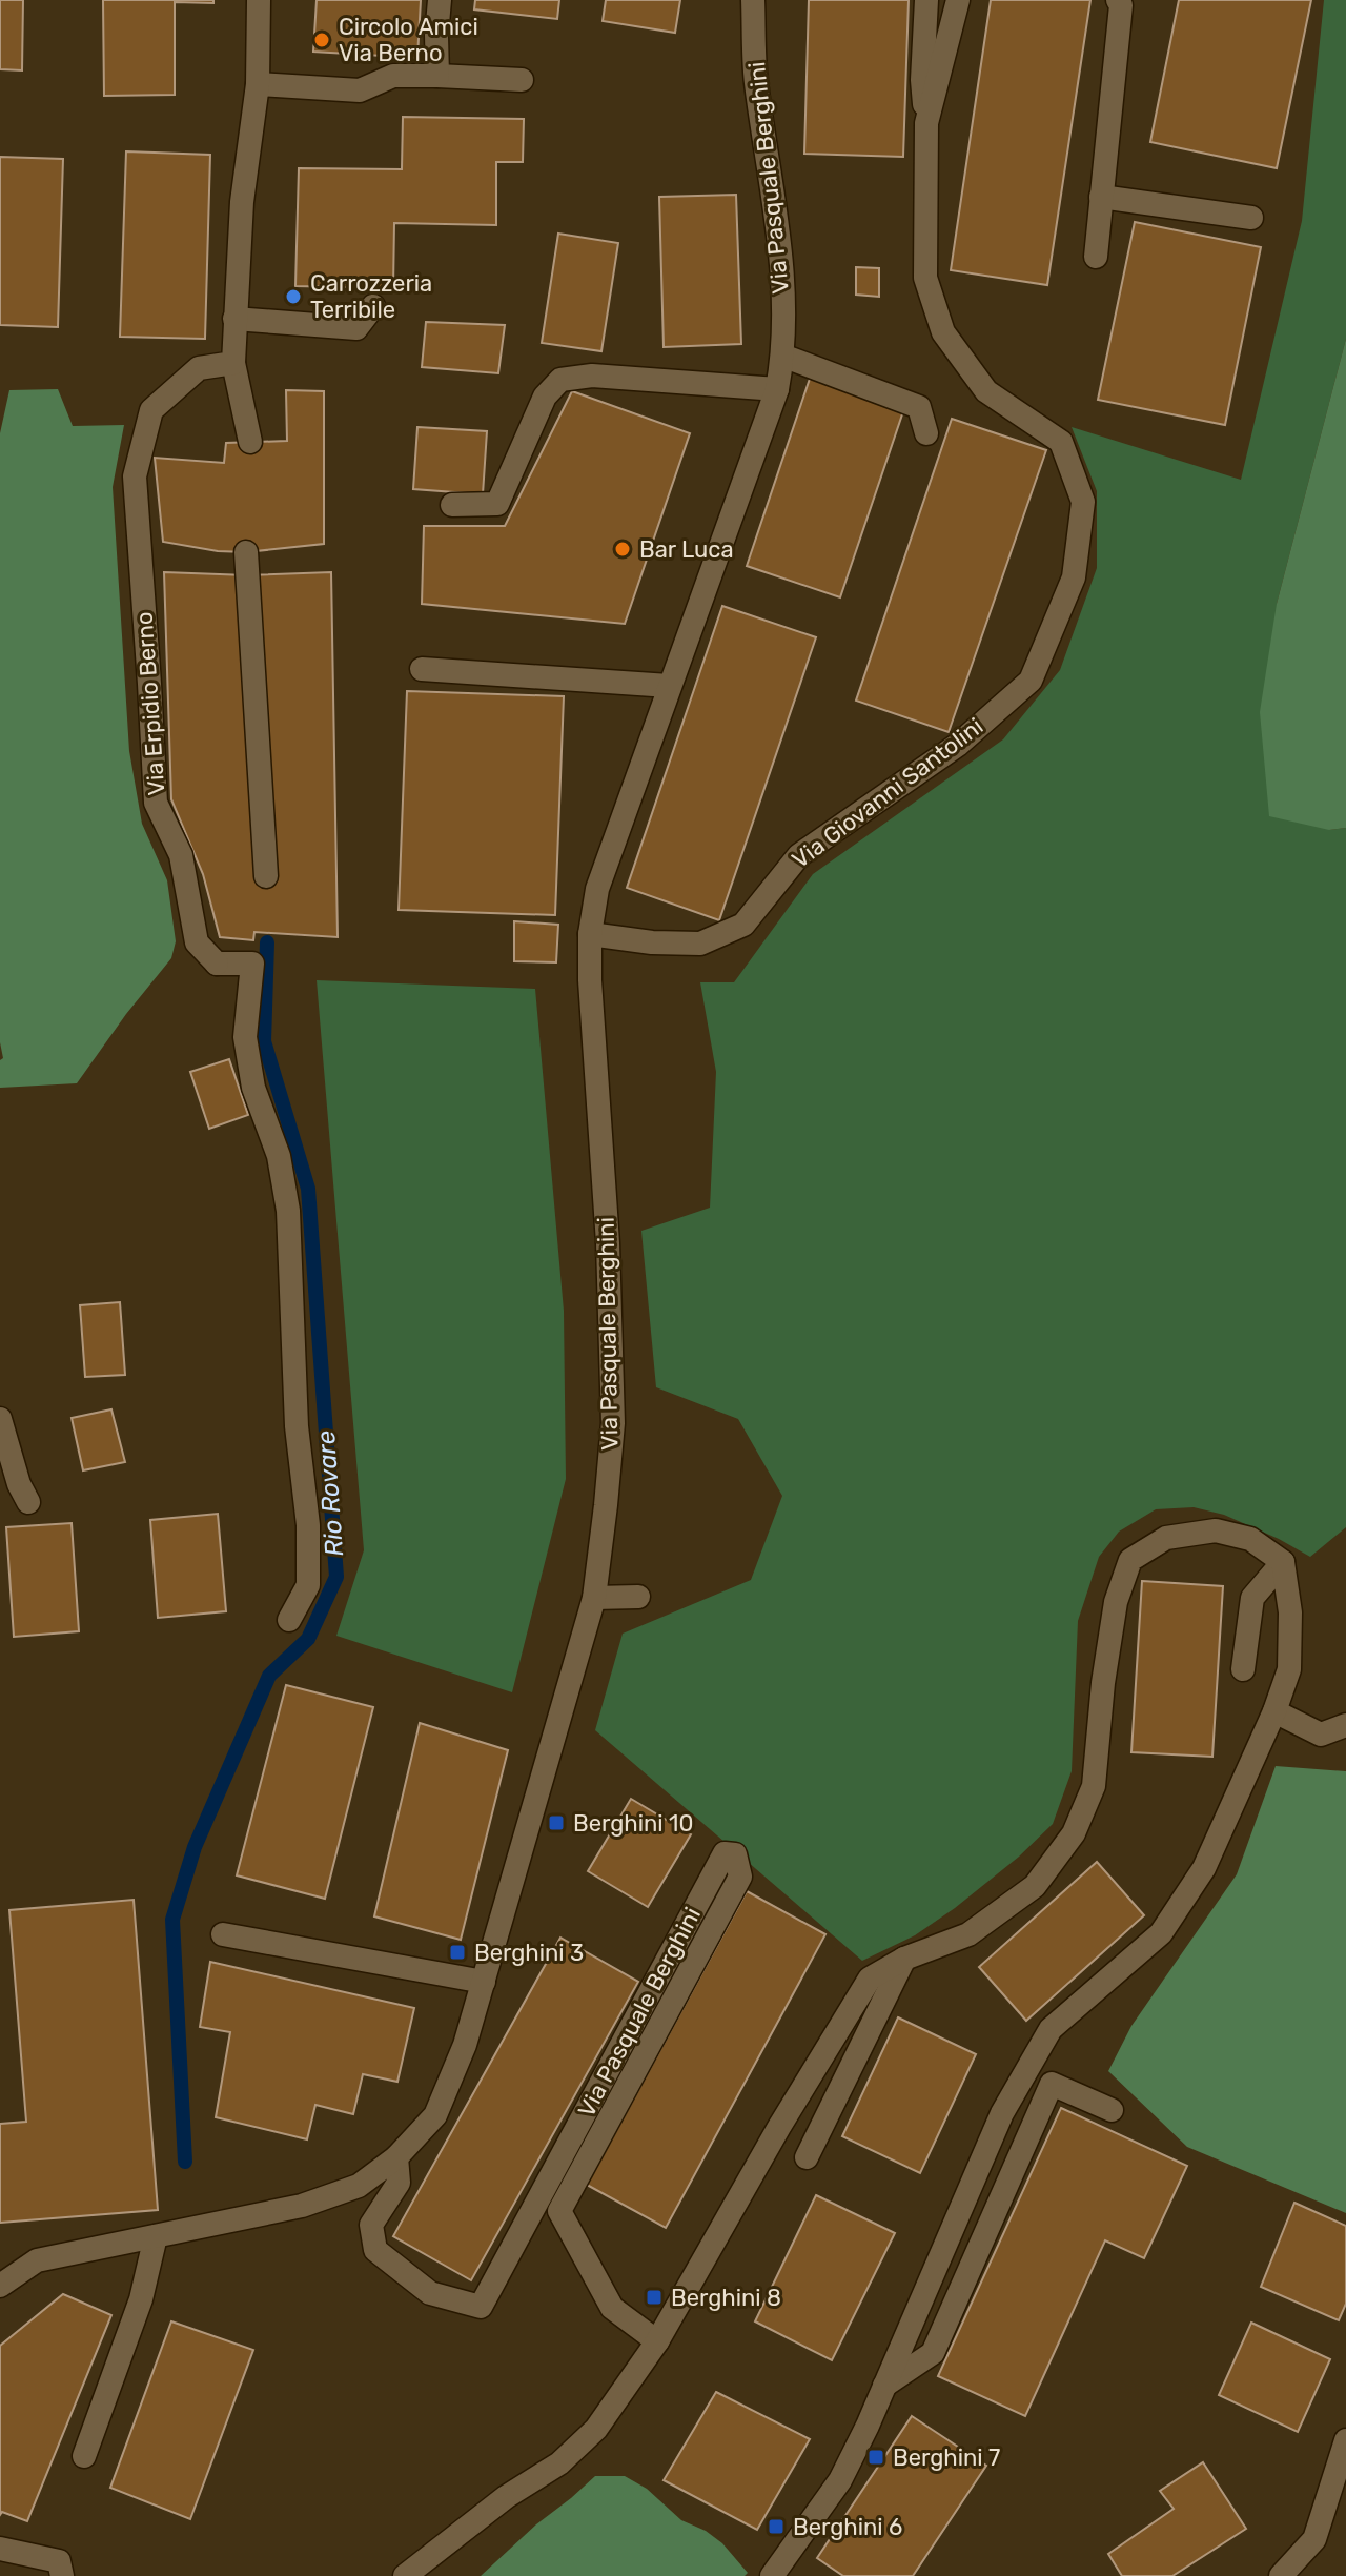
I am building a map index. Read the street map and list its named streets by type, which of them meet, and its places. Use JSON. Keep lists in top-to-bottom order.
{
  "streets": {
    "street": ["Via Pasquale Berghini", "Via Erpidio Berno", "Via Giovanni Santolini"]
  },
  "crossings": [
    ["Via Pasquale Berghini", "Via Giovanni Santolini"]
  ],
  "water": ["Rio Rovare"],
  "places": {
    "other": ["Circolo Amici Via Berno", "Carrozzeria Terribile", "Bar Luca"],
    "transit": [
      "Berghini 10",
      "Berghini 3",
      "Berghini 8",
      "Berghini 7",
      "Berghini 6"
    ]
  }
}
